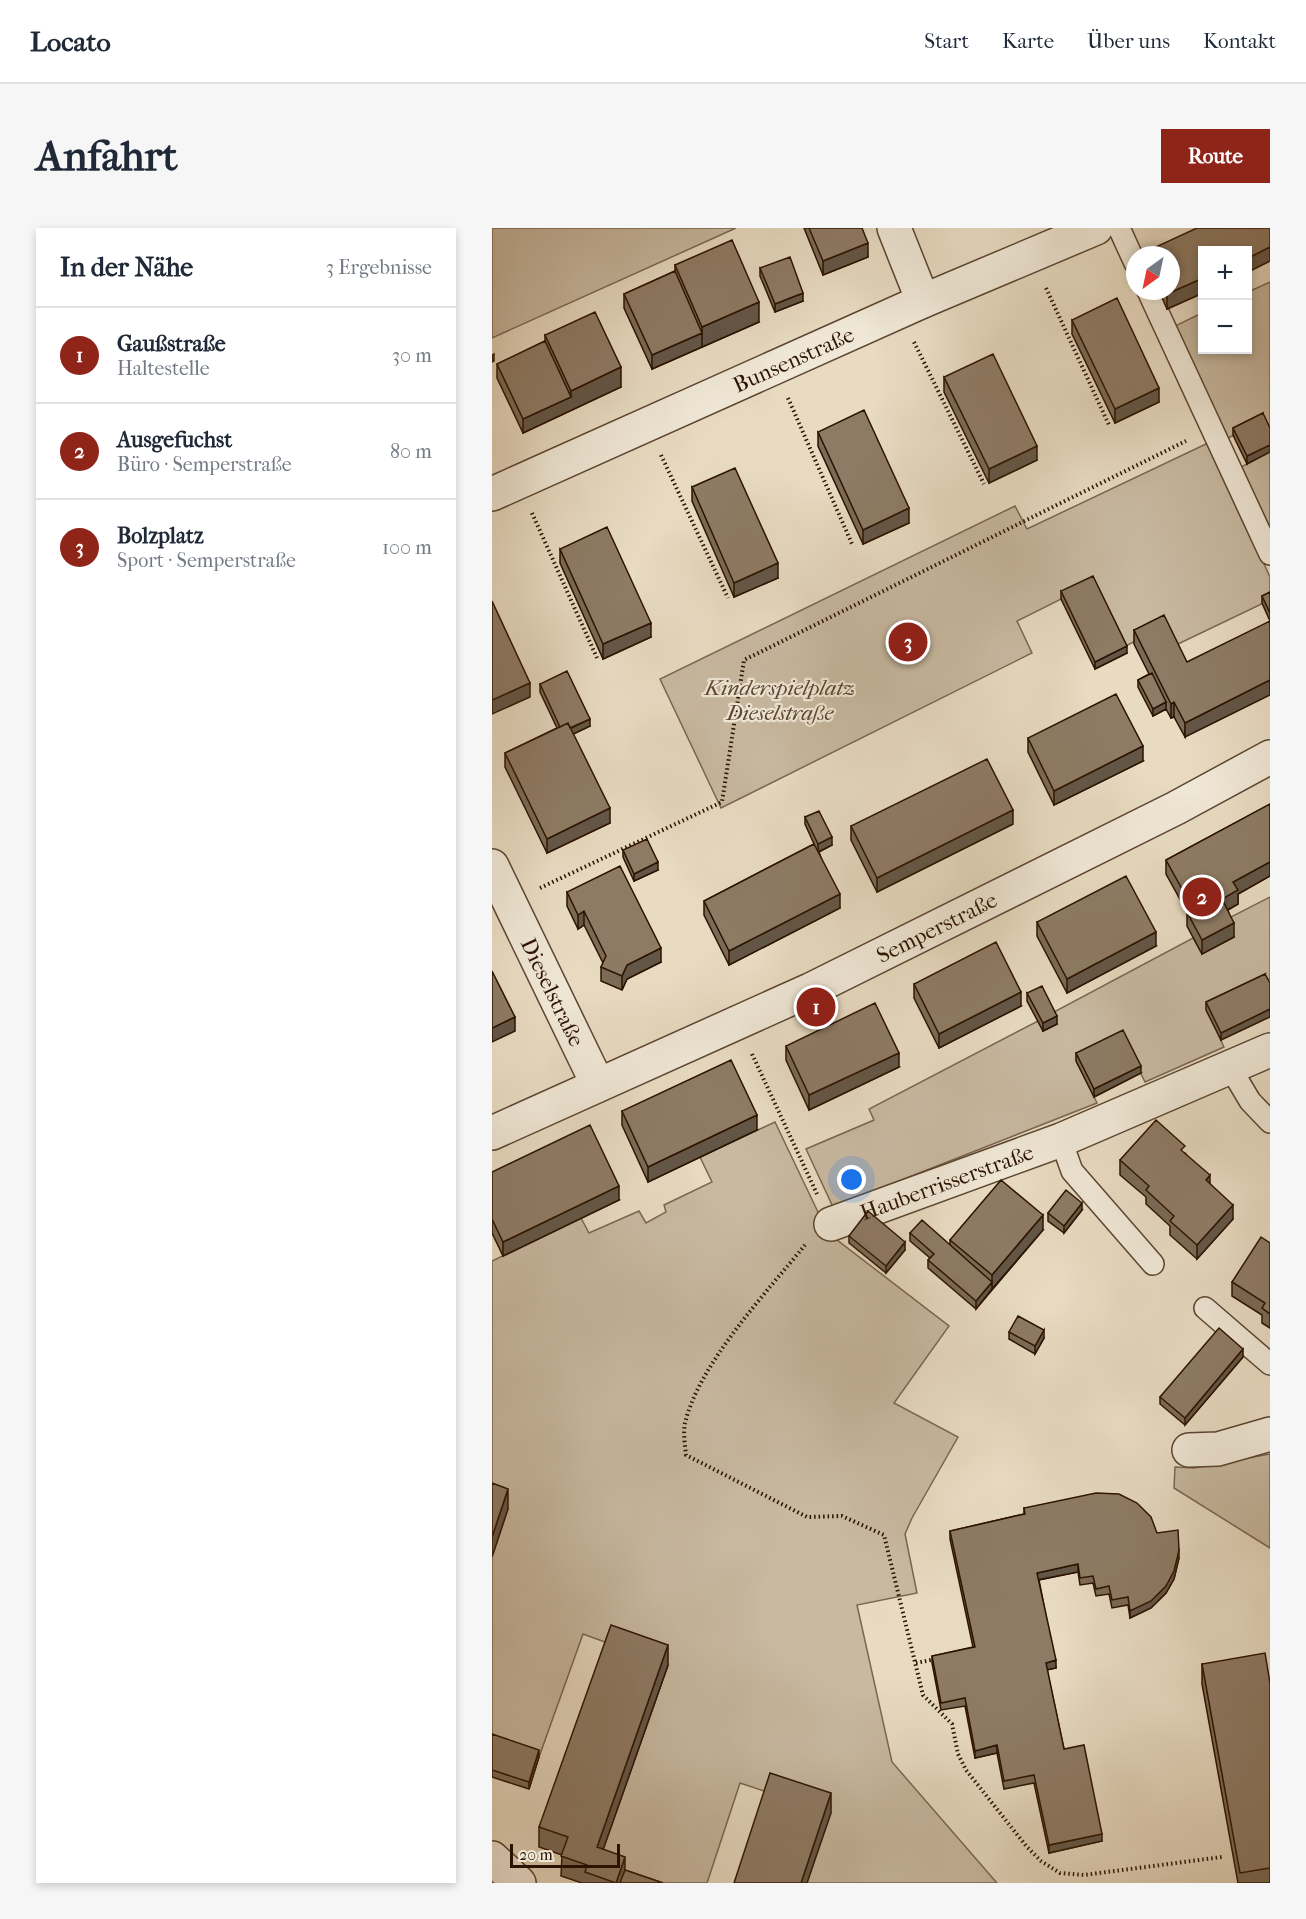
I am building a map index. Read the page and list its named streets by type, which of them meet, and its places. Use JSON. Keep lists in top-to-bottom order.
{
  "streets": {
    "street": [
      "Bunsenstraße",
      "Semperstraße",
      "Dieselstraße",
      "Hauberrisserstraße"
    ]
  },
  "crossings": [
    ["Semperstraße", "Dieselstraße"]
  ],
  "parks": ["Kinderspielplatz Dieselstraße"],
  "scale_bar": "20 m",
  "north": "bottom left",
  "page": {
    "header": "Locato",
    "nav": [
      "Start",
      "Karte",
      "Über uns",
      "Kontakt"
    ],
    "buttons": "Route",
    "title": "Anfahrt",
    "heading": ["In der Nähe", "3 Ergebnisse"],
    "map_buttons": ["+", "−"],
    "list": [
      {
        "mark": "1",
        "name": "Gaußstraße",
        "note": "Haltestelle",
        "value": "30 m"
      },
      {
        "mark": "2",
        "name": "Ausgefuchst",
        "note": "Büro · Semperstraße",
        "value": "80 m"
      },
      {
        "mark": "3",
        "name": "Bolzplatz",
        "note": "Sport · Semperstraße",
        "value": "100 m"
      }
    ],
    "pins": ["3", "2", "1"],
    "scale": "20 m"
  }
}
